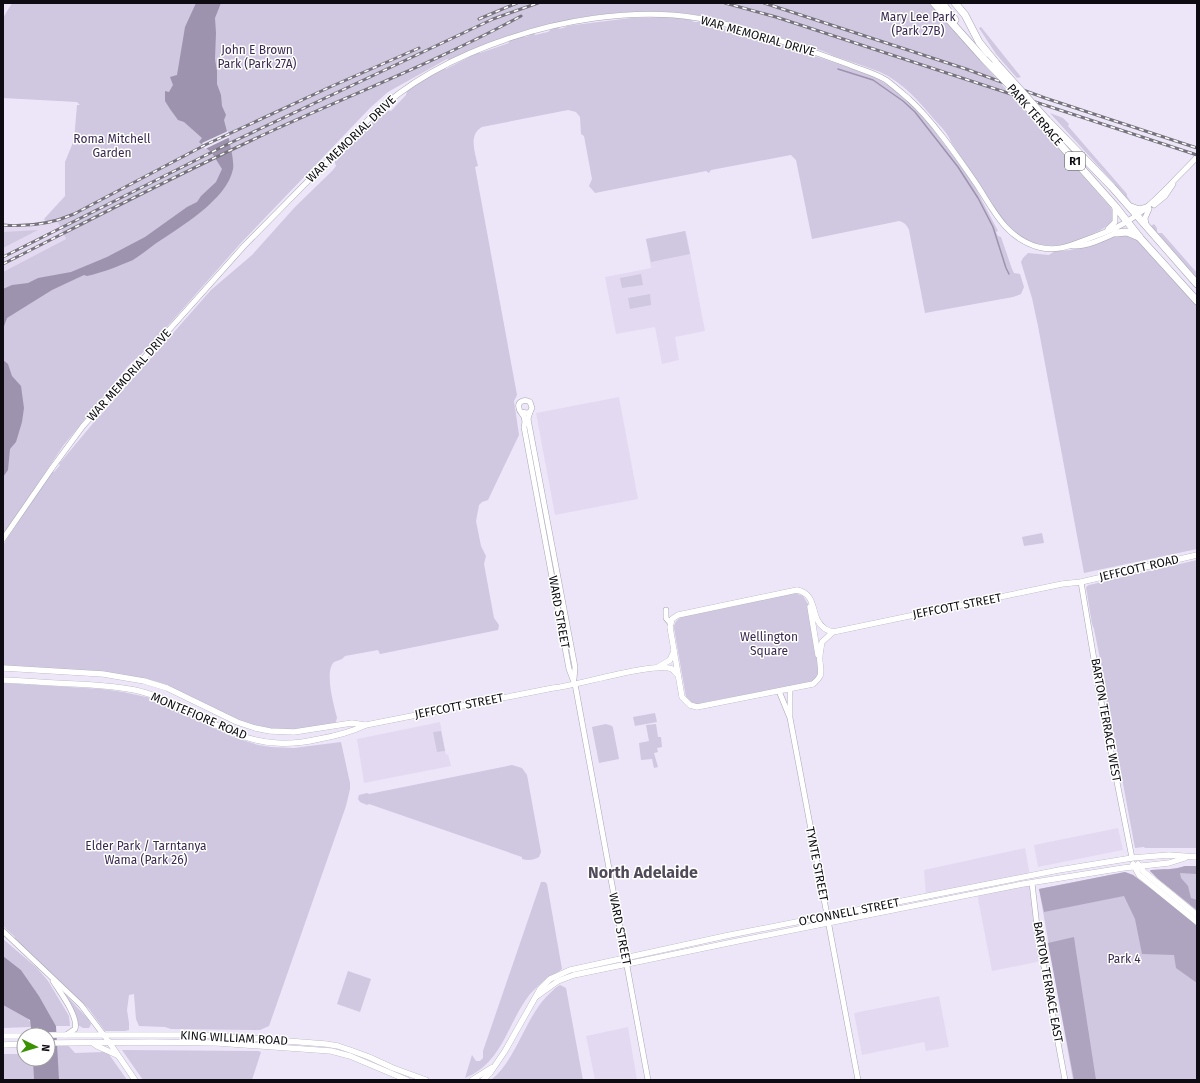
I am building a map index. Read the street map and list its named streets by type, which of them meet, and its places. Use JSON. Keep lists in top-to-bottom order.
{
  "streets": {
    "highway": ["PARK TERRACE", "R1"],
    "main road": [
      "JEFFCOTT ROAD",
      "JEFFCOTT STREET",
      "MONTEFIORE ROAD",
      "O'CONNELL STREET",
      "KING WILLIAM ROAD"
    ],
    "street": [
      "WAR MEMORIAL DRIVE",
      "WARD STREET",
      "BARTON TERRACE WEST",
      "TYNTE STREET",
      "BARTON TERRACE EAST"
    ]
  },
  "crossings": [
    ["WAR MEMORIAL DRIVE", "PARK TERRACE"],
    ["JEFFCOTT ROAD", "JEFFCOTT STREET"],
    ["JEFFCOTT ROAD", "BARTON TERRACE WEST"],
    ["JEFFCOTT STREET", "WARD STREET"],
    ["JEFFCOTT STREET", "MONTEFIORE ROAD"],
    ["JEFFCOTT STREET", "BARTON TERRACE WEST"],
    ["WARD STREET", "O'CONNELL STREET"],
    ["BARTON TERRACE WEST", "O'CONNELL STREET"],
    ["TYNTE STREET", "O'CONNELL STREET"],
    ["O'CONNELL STREET", "BARTON TERRACE EAST"]
  ],
  "districts": ["North Adelaide"],
  "parks": [
    "Mary Lee Park (Park 27B)",
    "John E Brown Park (Park 27A)",
    "Roma Mitchell Garden",
    "Wellington Square",
    "Elder Park / Tarntanya Wama (Park 26)",
    "Park 4"
  ],
  "north": "right"
}
